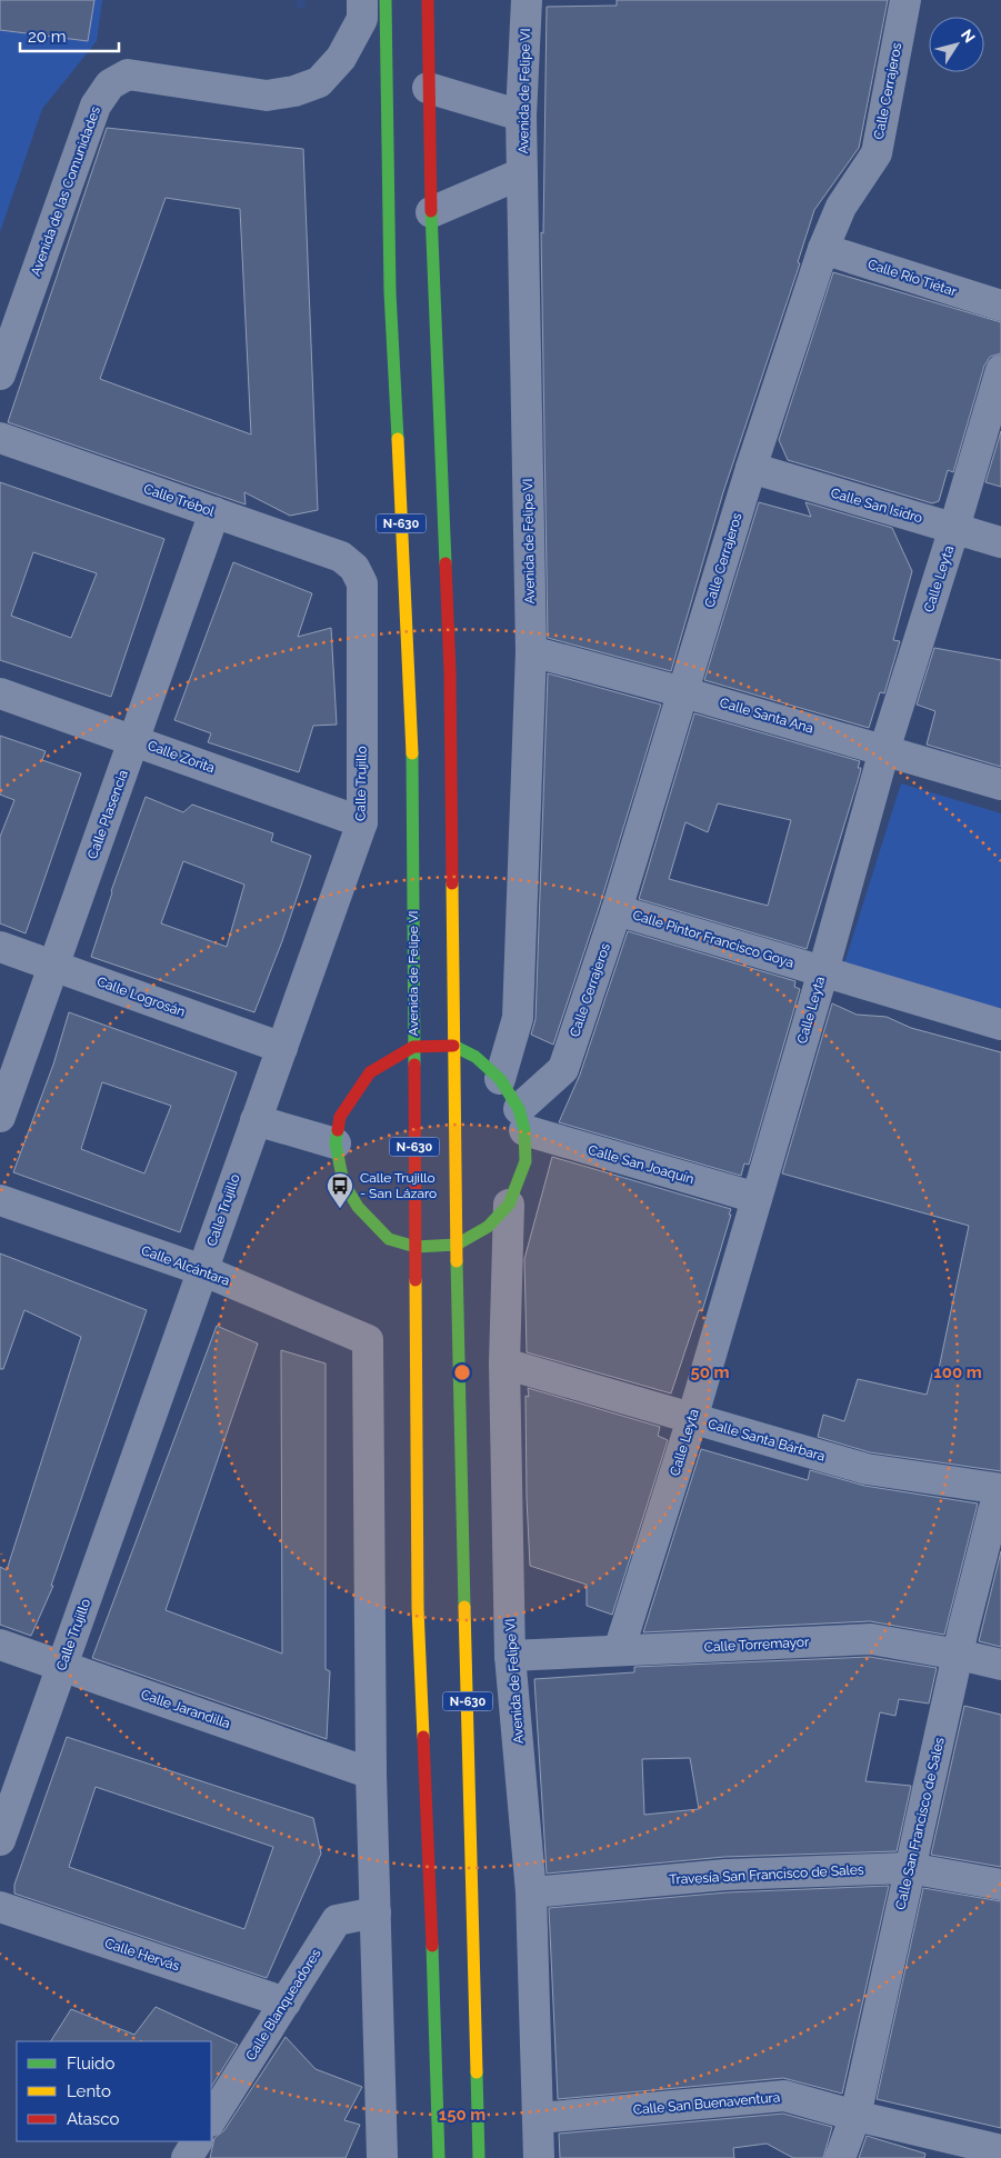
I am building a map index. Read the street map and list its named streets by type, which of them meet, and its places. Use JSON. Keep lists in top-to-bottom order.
{
  "streets": {
    "highway": ["Avenida de Felipe VI", "N-630"],
    "street": [
      "Calle Cerrajeros",
      "Avenida de las Comunidades",
      "Calle Río Tiétar",
      "Calle Trébol",
      "Calle San Isidro",
      "Calle Leyta",
      "Calle Santa Ana",
      "Calle Zorita",
      "Calle Trujillo",
      "Calle Plasencia",
      "Calle Pintor Francisco Goya",
      "Calle Logrosán",
      "Calle San Joaquín",
      "Calle Alcántara",
      "Calle Santa Bárbara",
      "Calle Torremayor",
      "Calle Jarandilla",
      "Calle San Francisco de Sales",
      "Travesía San Francisco de Sales",
      "Calle Hervás",
      "Calle Blanqueadores",
      "Calle San Buenaventura"
    ]
  },
  "crossings": [
    ["Avenida de Felipe VI", "N-630"],
    ["Avenida de Felipe VI", "Calle Santa Ana"],
    ["Avenida de Felipe VI", "Calle Santa Bárbara"],
    ["Avenida de Felipe VI", "Calle Torremayor"],
    ["Avenida de Felipe VI", "Travesía San Francisco de Sales"],
    ["Avenida de Felipe VI", "Calle San Buenaventura"],
    ["Calle Cerrajeros", "Calle Río Tiétar"],
    ["Calle Cerrajeros", "Calle San Isidro"],
    ["Calle Cerrajeros", "Calle Santa Ana"],
    ["Calle Cerrajeros", "Calle Pintor Francisco Goya"],
    ["Calle Cerrajeros", "Calle San Joaquín"],
    ["Calle Trébol", "Calle Trujillo"],
    ["Calle Trébol", "Calle Plasencia"],
    ["Calle San Isidro", "Calle Leyta"],
    ["Calle Leyta", "Calle Santa Ana"],
    ["Calle Leyta", "Calle Pintor Francisco Goya"],
    ["Calle Leyta", "Calle San Joaquín"],
    ["Calle Leyta", "Calle Santa Bárbara"],
    ["Calle Leyta", "Calle Torremayor"],
    ["Calle Zorita", "Calle Trujillo"],
    ["Calle Zorita", "Calle Plasencia"],
    ["Calle Trujillo", "Calle Logrosán"],
    ["Calle Trujillo", "Calle Alcántara"],
    ["Calle Trujillo", "Calle Jarandilla"],
    ["Calle Plasencia", "Calle Logrosán"],
    ["Calle Alcántara", "Calle Jarandilla"],
    ["Calle Santa Bárbara", "Calle San Francisco de Sales"],
    ["Calle Torremayor", "Calle San Francisco de Sales"],
    ["Calle San Francisco de Sales", "Travesía San Francisco de Sales"],
    ["Calle San Francisco de Sales", "Calle San Buenaventura"],
    ["Calle Hervás", "Calle Blanqueadores"]
  ],
  "places": {
    "bus stop": ["Calle Trujillo - San Lázaro"]
  },
  "legend": ["Fluido", "Lento", "Atasco"],
  "scale_bar": "20 m",
  "north": "top right",
  "rings": ["50 m", "100 m", "150 m"]
}
